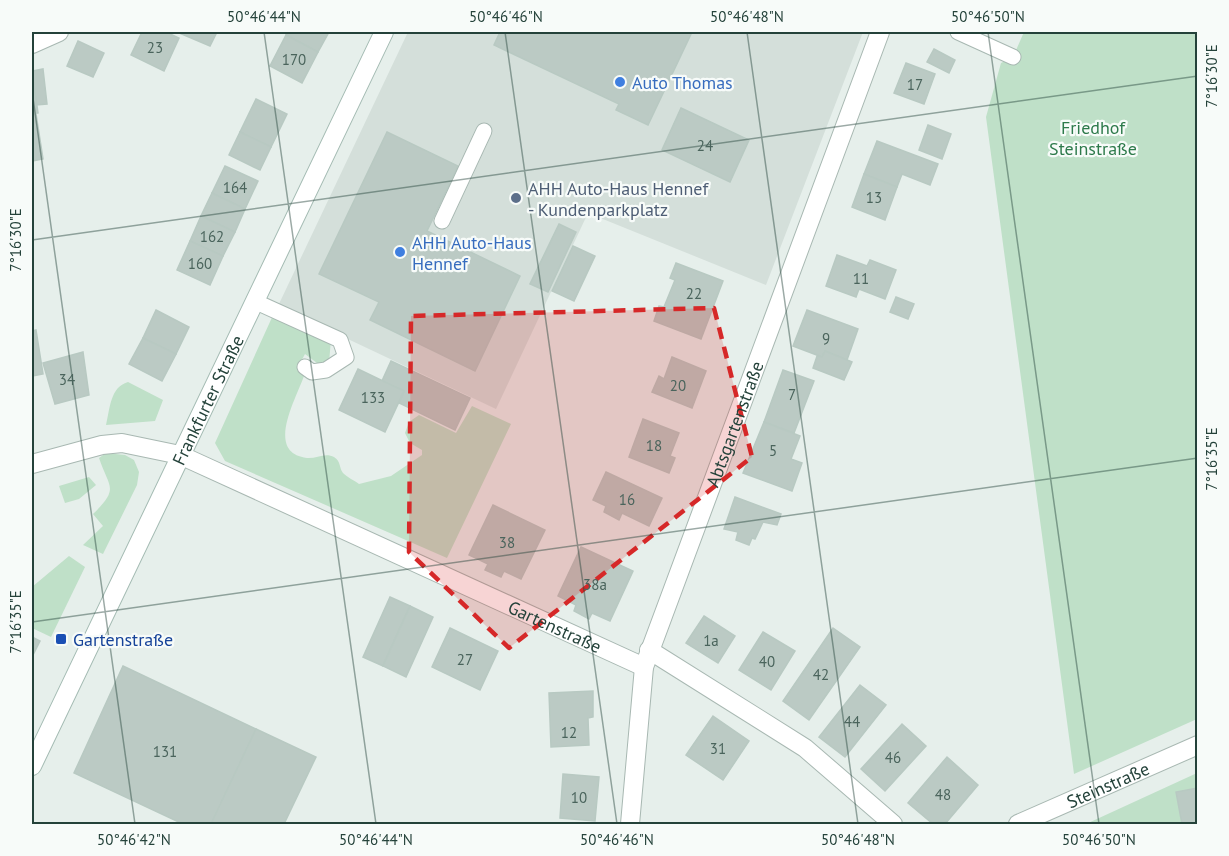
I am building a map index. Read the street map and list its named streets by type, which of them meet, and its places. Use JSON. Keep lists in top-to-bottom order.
{
  "streets": {
    "street": [
      "Frankfurter Straße",
      "Abtsgartenstraße",
      "Gartenstraße",
      "Steinstraße"
    ]
  },
  "crossings": [
    ["Frankfurter Straße", "Gartenstraße"],
    ["Abtsgartenstraße", "Gartenstraße"]
  ],
  "parks": ["Friedhof Steinstraße"],
  "places": {
    "other": ["Auto Thomas", "AHH Auto-Haus Hennef - Kundenparkplatz", "AHH Auto-Haus Hennef"],
    "transit": ["Gartenstraße"]
  },
  "house_numbers": [
    "23",
    "170",
    "17",
    "24",
    "164",
    "13",
    "162",
    "160",
    "11",
    "22",
    "9",
    "34",
    "20",
    "7",
    "133",
    "18",
    "5",
    "16",
    "38",
    "38a",
    "1a",
    "27",
    "40",
    "42",
    "44",
    "12",
    "31",
    "131",
    "46",
    "48",
    "10"
  ],
  "coordinates": [
    "50°46'44\"N",
    "50°46'46\"N",
    "50°46'48\"N",
    "50°46'50\"N",
    "7°16'30\"E",
    "7°16'35\"E",
    "50°46'42\"N"
  ]
}
